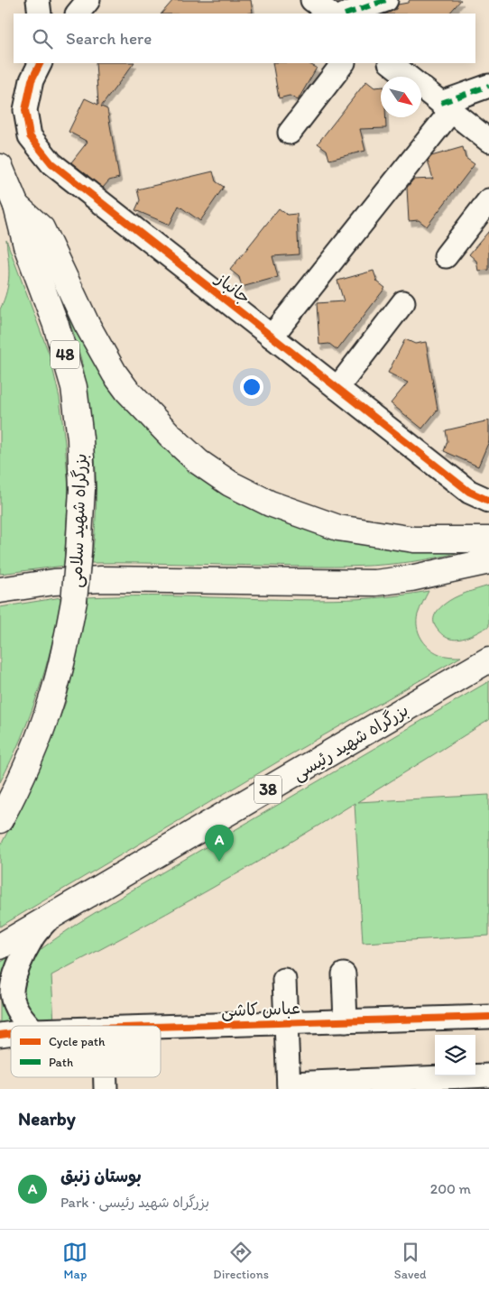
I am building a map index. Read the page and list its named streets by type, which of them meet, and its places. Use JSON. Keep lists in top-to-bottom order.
{
  "streets": {
    "highway": [
      "48",
      "بزرگراه شهید سلامی",
      "بزرگراه شهید رئیسی",
      "38"
    ],
    "street": ["جانباز", "عباس کاشی"]
  },
  "legend": ["Cycle path", "Path"],
  "north": "bottom right",
  "page": {
    "search": "Search here",
    "pins": "A",
    "heading": "Nearby",
    "list": [
      {
        "mark": "A",
        "name": "بوستان زنبق",
        "note": "Park · بزرگراه شهید رئیسی",
        "value": "200 m"
      }
    ],
    "nav": ["Map", "Directions", "Saved"]
  }
}
